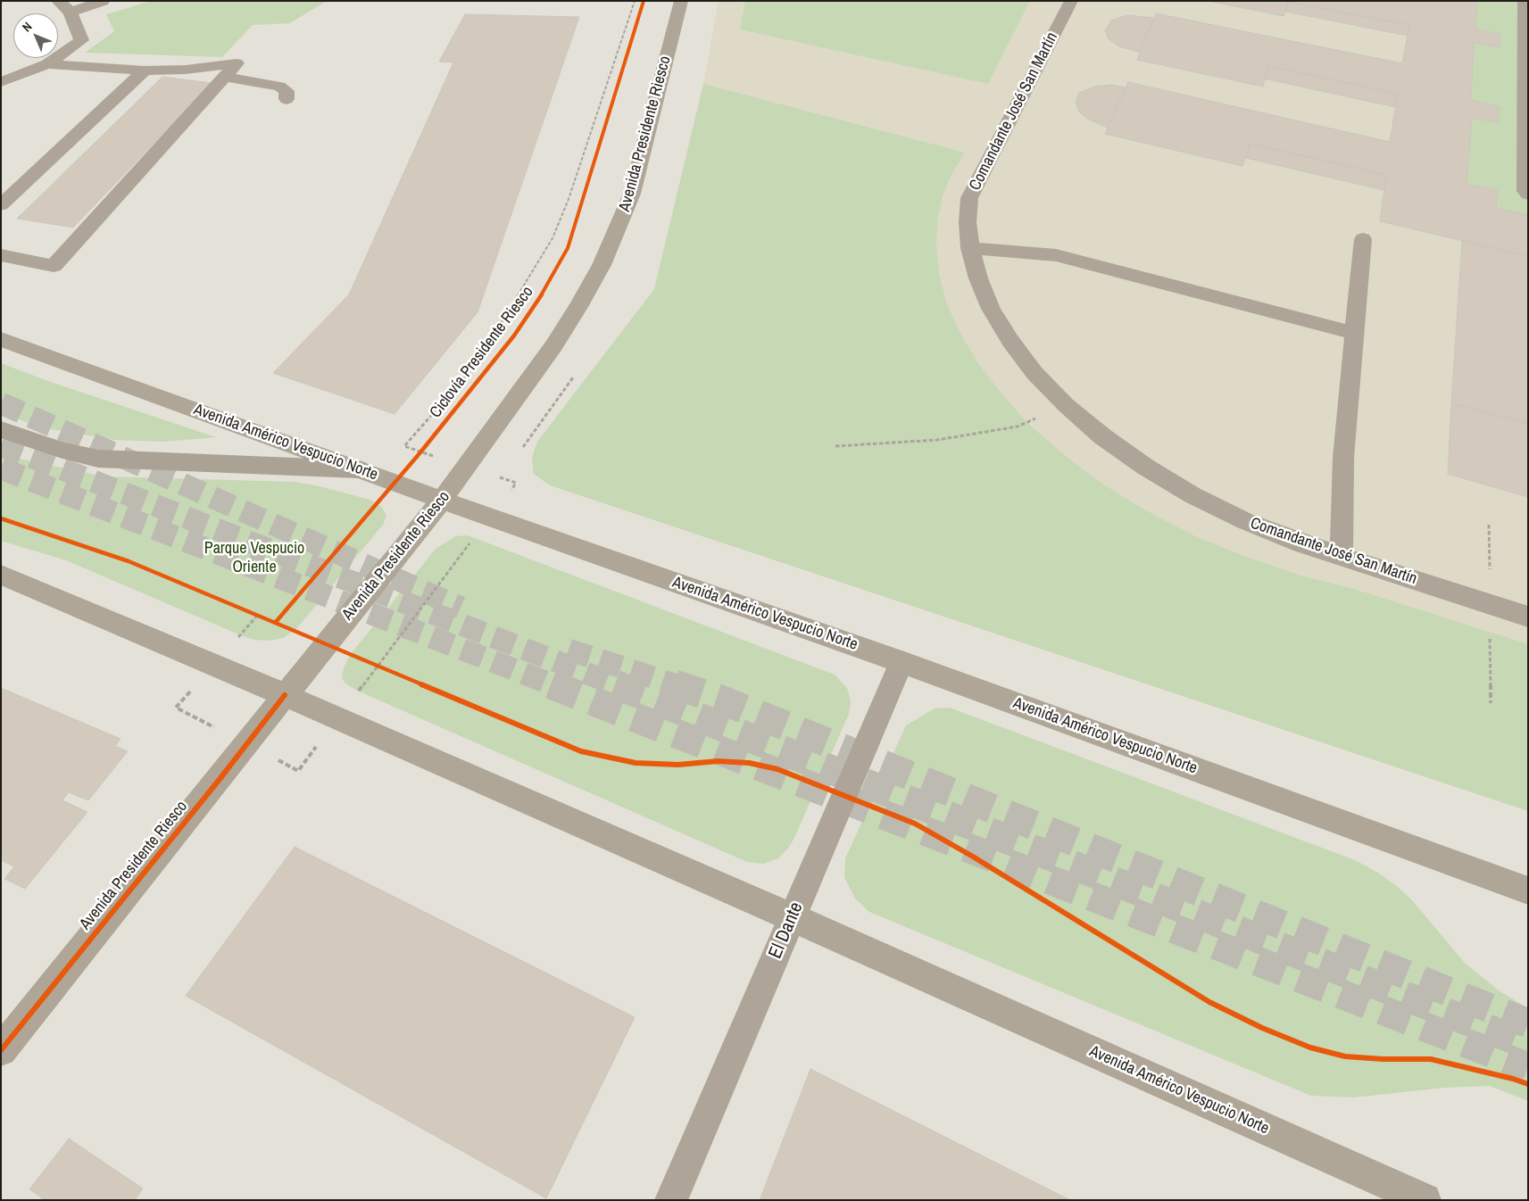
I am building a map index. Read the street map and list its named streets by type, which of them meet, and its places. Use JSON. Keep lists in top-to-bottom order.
{
  "streets": {
    "main road": ["Avenida Presidente Riesco", "Avenida Américo Vespucio Norte"],
    "street": ["Comandante José San Martín", "El Dante"],
    "cycle path": ["Ciclovía Presidente Riesco"]
  },
  "crossings": [
    ["Avenida Presidente Riesco", "Avenida Américo Vespucio Norte"],
    ["Avenida Américo Vespucio Norte", "El Dante"]
  ],
  "parks": ["Parque Vespucio Oriente"],
  "north": "top left"
}
